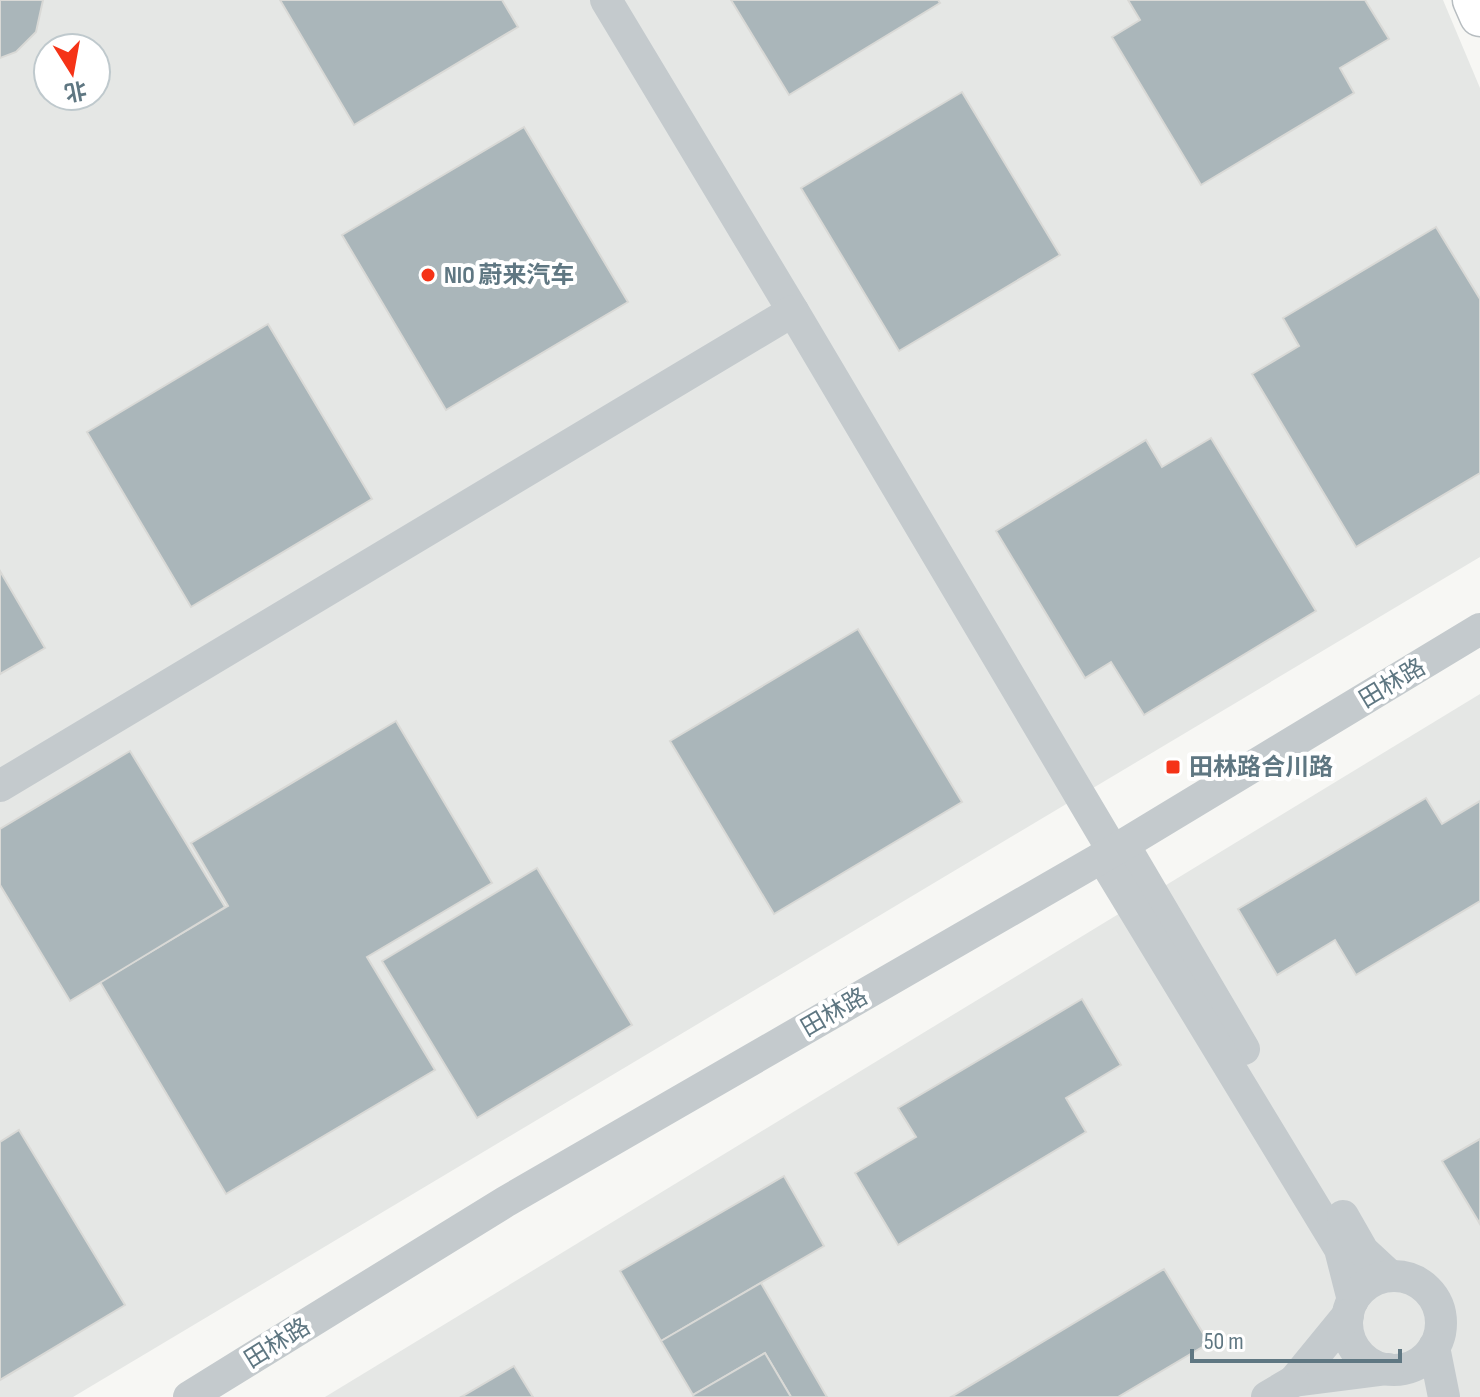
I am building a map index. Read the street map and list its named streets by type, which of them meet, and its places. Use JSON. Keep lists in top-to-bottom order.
{
  "streets": {
    "street": ["田林路"]
  },
  "places": {
    "other": ["NIO 蔚来汽车"],
    "transit": ["田林路合川路"]
  },
  "scale_bar": "50 m",
  "north": "bottom"
}
